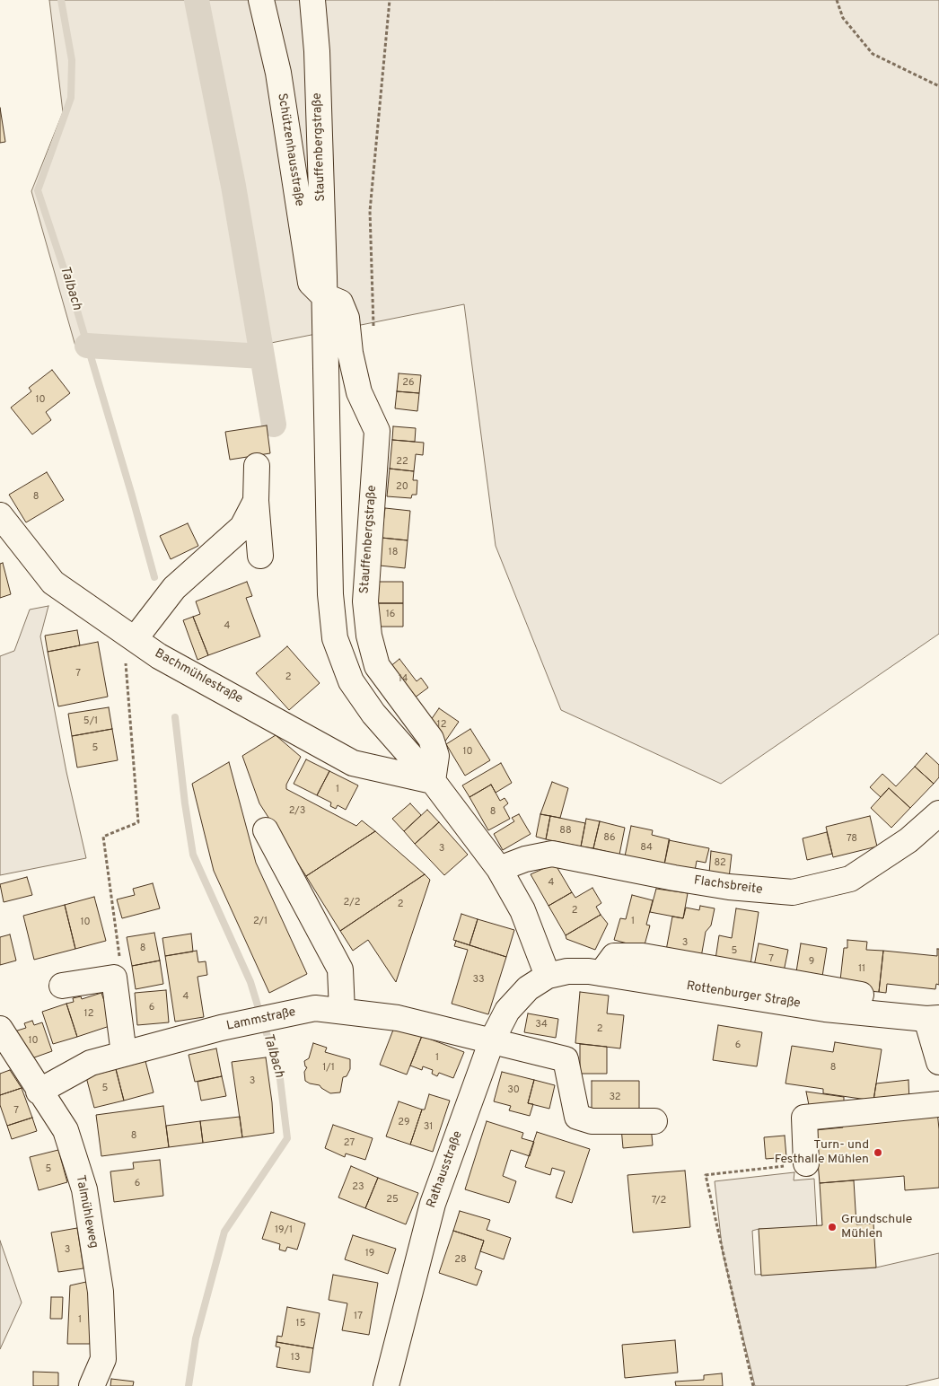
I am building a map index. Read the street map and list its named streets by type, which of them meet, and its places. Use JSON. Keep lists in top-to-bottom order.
{
  "streets": {
    "street": [
      "Stauffenbergstraße",
      "Schützenhausstraße",
      "Bachmühlestraße",
      "Flachsbreite",
      "Rottenburger Straße",
      "Lammstraße",
      "Rathausstraße",
      "Talmühleweg"
    ]
  },
  "crossings": [
    ["Stauffenbergstraße", "Schützenhausstraße"],
    ["Stauffenbergstraße", "Bachmühlestraße"],
    ["Stauffenbergstraße", "Flachsbreite"],
    ["Stauffenbergstraße", "Rottenburger Straße"],
    ["Stauffenbergstraße", "Rathausstraße"],
    ["Rottenburger Straße", "Rathausstraße"],
    ["Lammstraße", "Rathausstraße"],
    ["Lammstraße", "Talmühleweg"]
  ],
  "water": ["Talbach"],
  "places": ["Turn- und Festhalle Mühlen", "Grundschule Mühlen"],
  "house_numbers": [
    "26",
    "10",
    "22",
    "20",
    "8",
    "18",
    "16",
    "4",
    "7",
    "2",
    "14",
    "5/1",
    "12",
    "5",
    "10",
    "1",
    "2/3",
    "8",
    "88",
    "86",
    "78",
    "84",
    "3",
    "82",
    "4",
    "2/2",
    "2",
    "2",
    "2/1",
    "1",
    "10",
    "3",
    "8",
    "5",
    "7",
    "9",
    "11",
    "33",
    "4",
    "6",
    "12",
    "34",
    "2",
    "10",
    "6",
    "1",
    "1/1",
    "8",
    "3",
    "5",
    "30",
    "32",
    "7",
    "29",
    "31",
    "8",
    "27",
    "5",
    "6",
    "23",
    "25",
    "7/2",
    "19/1",
    "3",
    "19",
    "28",
    "17",
    "1",
    "15",
    "13"
  ]
}
